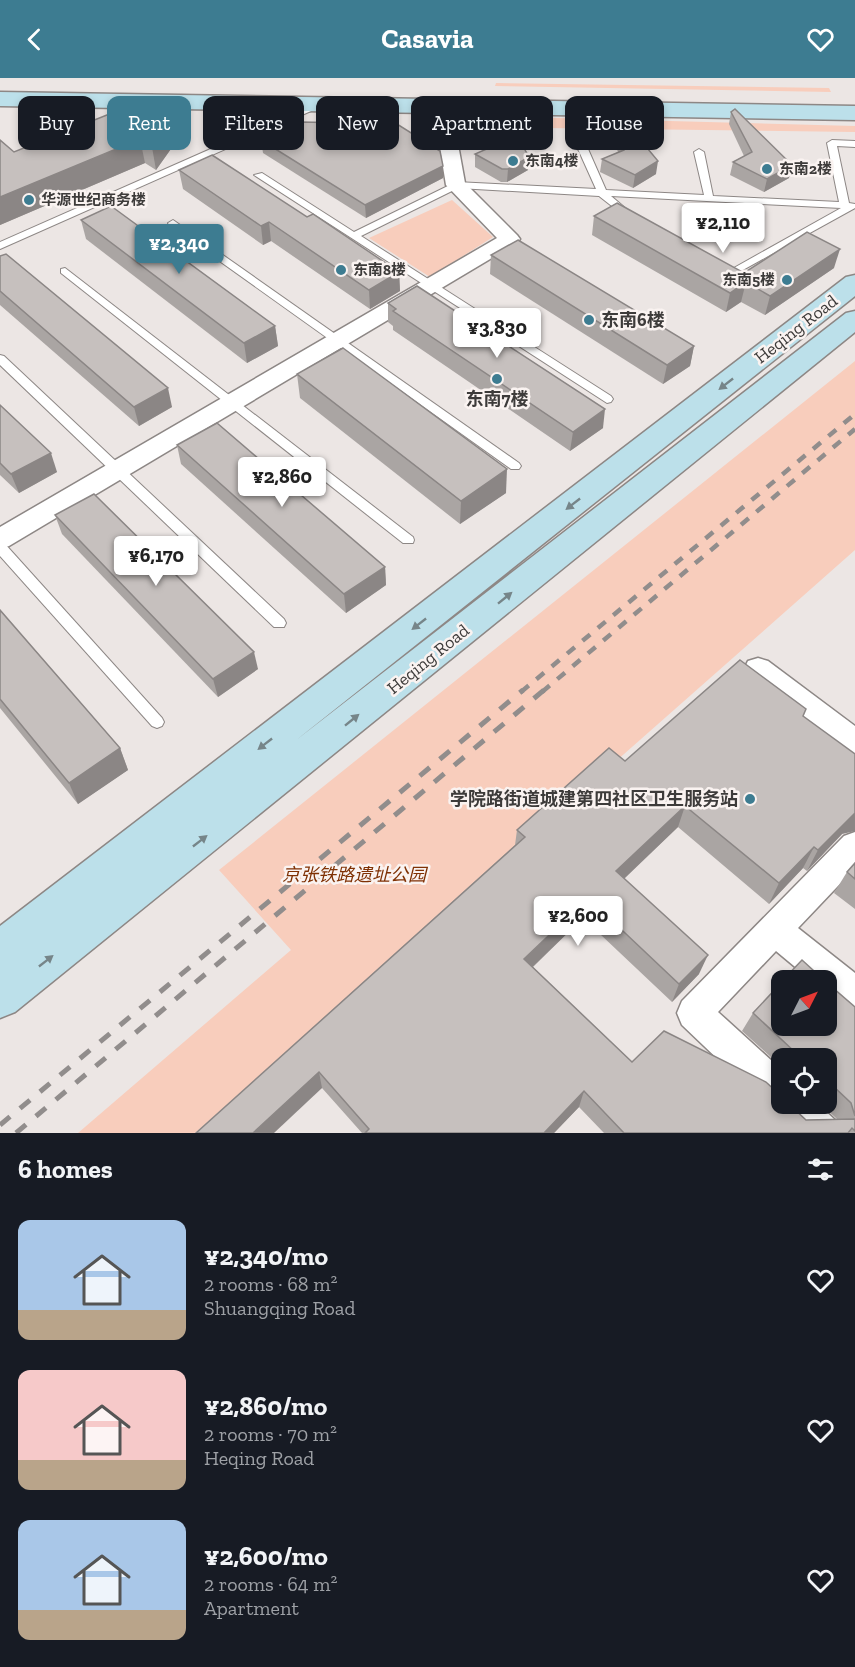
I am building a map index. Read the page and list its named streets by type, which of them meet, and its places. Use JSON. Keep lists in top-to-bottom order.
{
  "streets": {
    "main road": ["Heqing Road"]
  },
  "parks": ["京张铁路遗址公园"],
  "places": [
    "东南4楼",
    "东南2楼",
    "华源世纪商务楼",
    "东南8楼",
    "东南5楼",
    "东南6楼",
    "东南7楼",
    "学院路街道城建第四社区卫生服务站"
  ],
  "north": "top right",
  "page": {
    "header": "Casavia",
    "chip": [
      "Buy",
      "Rent",
      "Filters",
      "New",
      "Apartment",
      "House"
    ],
    "price": [
      "¥2,110",
      "¥2,340",
      "¥3,830",
      "¥2,860",
      "¥6,170",
      "¥2,600"
    ],
    "heading": "6 homes",
    "list": [
      {
        "name": "¥2,340/mo",
        "note": "2 rooms · 68 m² · Shuangqing Road"
      },
      {
        "name": "¥2,860/mo",
        "note": "2 rooms · 70 m² · Heqing Road"
      },
      {
        "name": "¥2,600/mo",
        "note": "2 rooms · 64 m² · Apartment"
      }
    ]
  }
}
